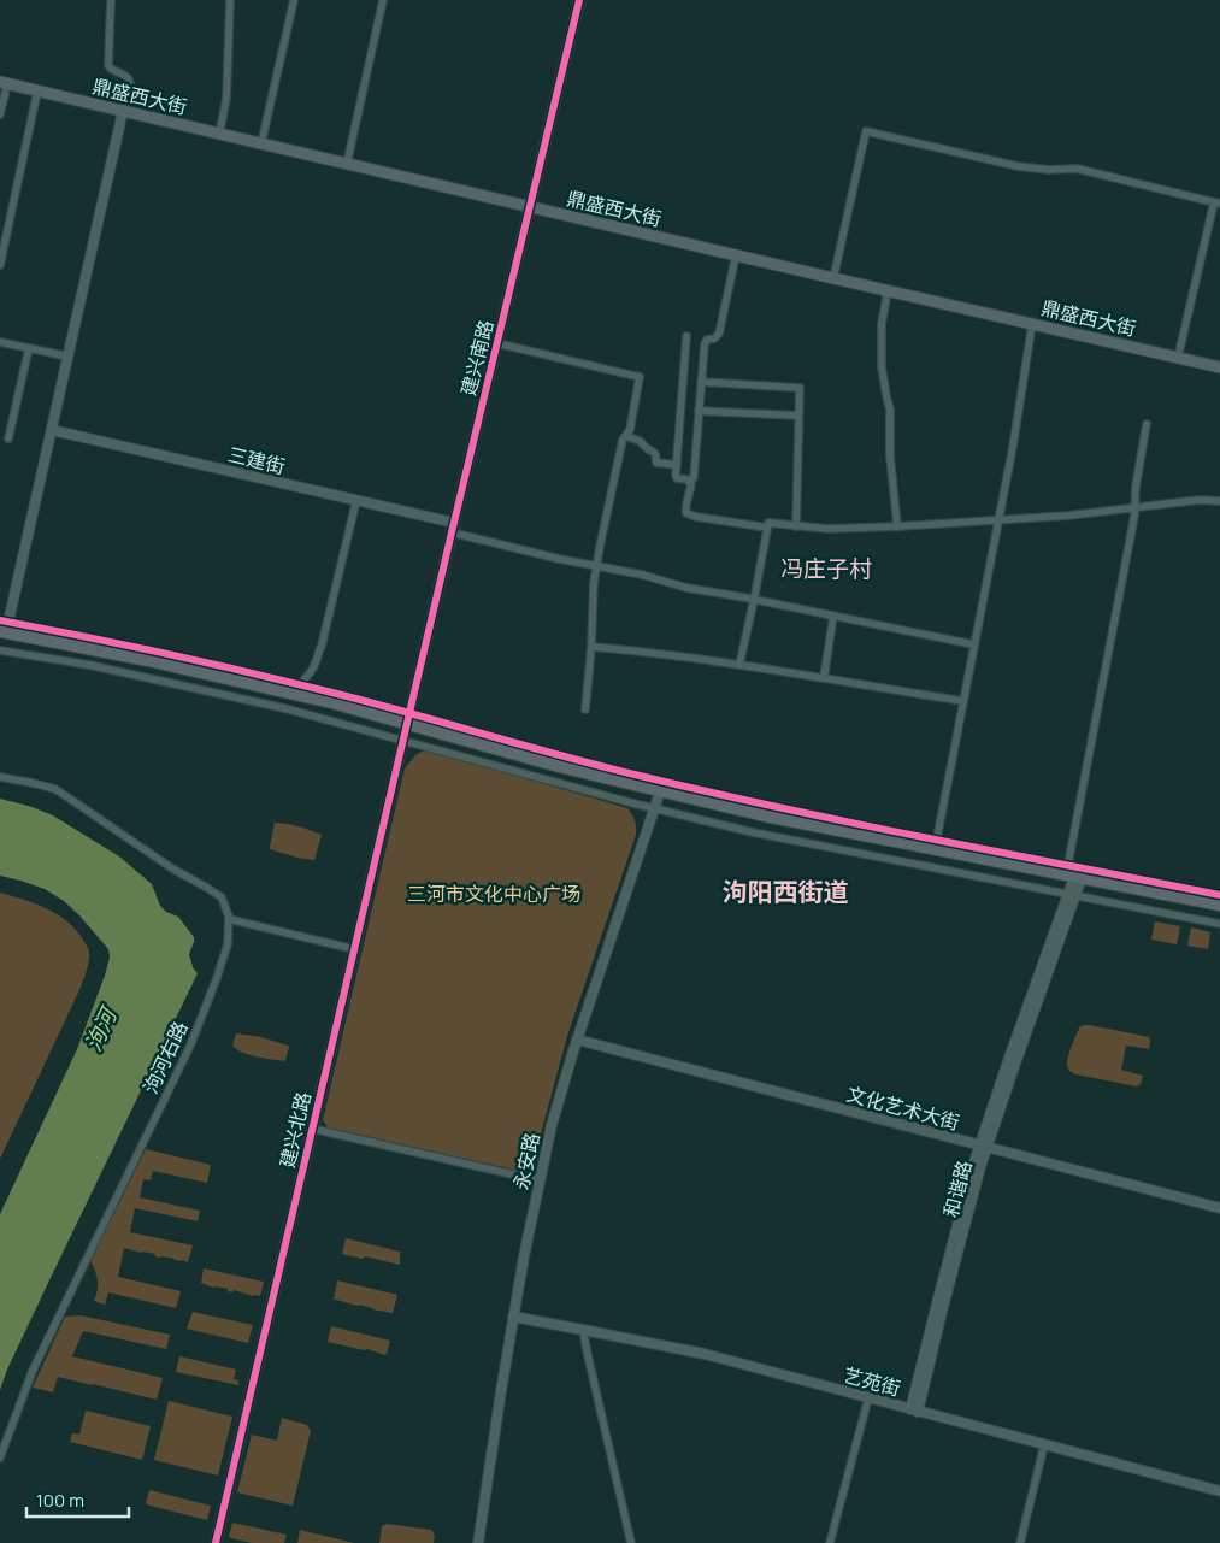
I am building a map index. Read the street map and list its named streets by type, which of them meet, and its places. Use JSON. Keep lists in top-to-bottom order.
{
  "streets": {
    "main road": ["鼎盛西大街"],
    "street": [
      "建兴南路",
      "三建街",
      "泃河右路",
      "文化艺术大街",
      "建兴北路",
      "永安路",
      "和谐路",
      "艺苑街"
    ]
  },
  "crossings": [
    ["鼎盛西大街", "建兴南路"],
    ["建兴南路", "三建街"],
    ["建兴南路", "建兴北路"],
    ["文化艺术大街", "永安路"],
    ["文化艺术大街", "和谐路"],
    ["永安路", "艺苑街"],
    ["和谐路", "艺苑街"]
  ],
  "districts": ["冯庄子村", "泃阳西街道"],
  "water": ["泃河"],
  "parks": ["三河市文化中心广场"],
  "scale_bar": "100 m"
}
